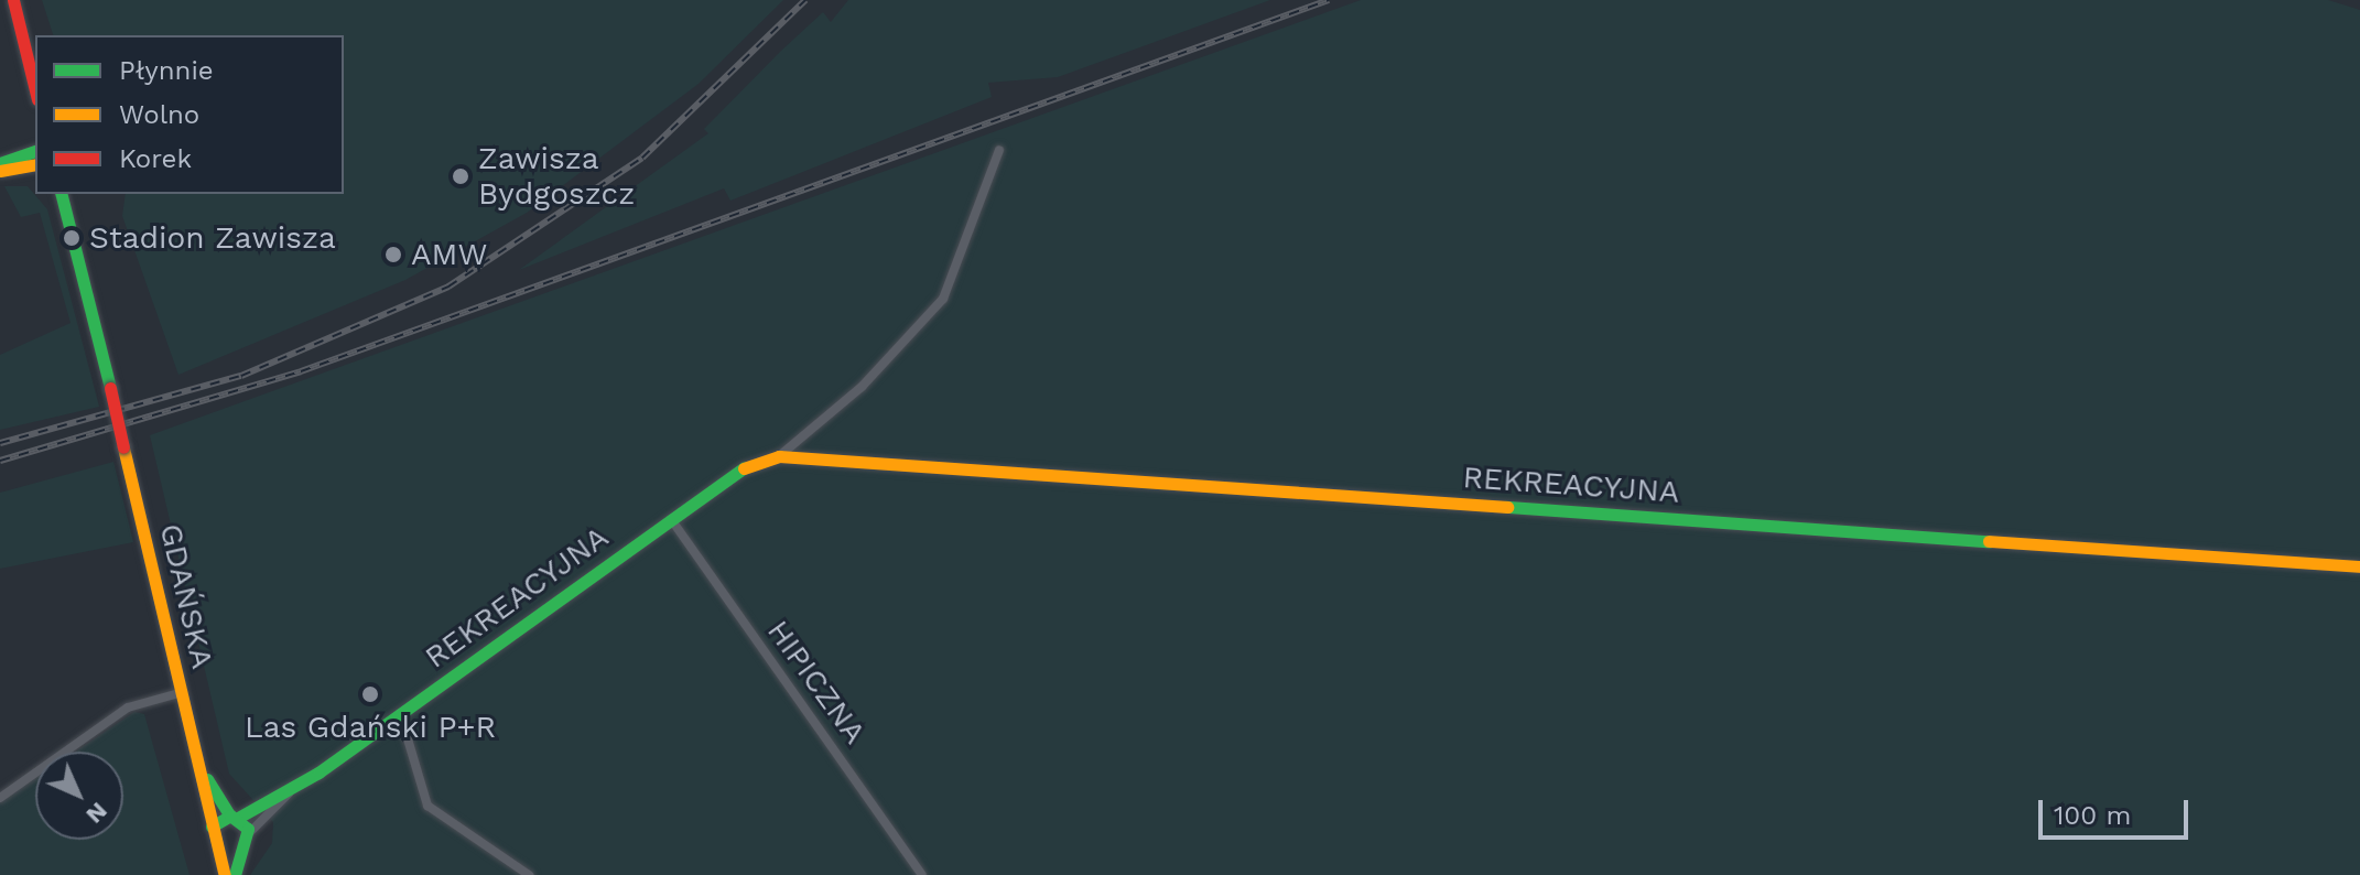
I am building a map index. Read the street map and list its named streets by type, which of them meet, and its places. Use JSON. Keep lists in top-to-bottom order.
{
  "streets": {
    "street": ["REKREACYJNA", "GDAŃSKA", "HIPICZNA"]
  },
  "crossings": [
    ["REKREACYJNA", "GDAŃSKA"],
    ["REKREACYJNA", "HIPICZNA"]
  ],
  "places": [
    "Zawisza Bydgoszcz",
    "Stadion Zawisza",
    "AMW",
    "Las Gdański P+R"
  ],
  "legend": ["Płynnie", "Wolno", "Korek"],
  "scale_bar": "100 m",
  "north": "bottom right"
}
